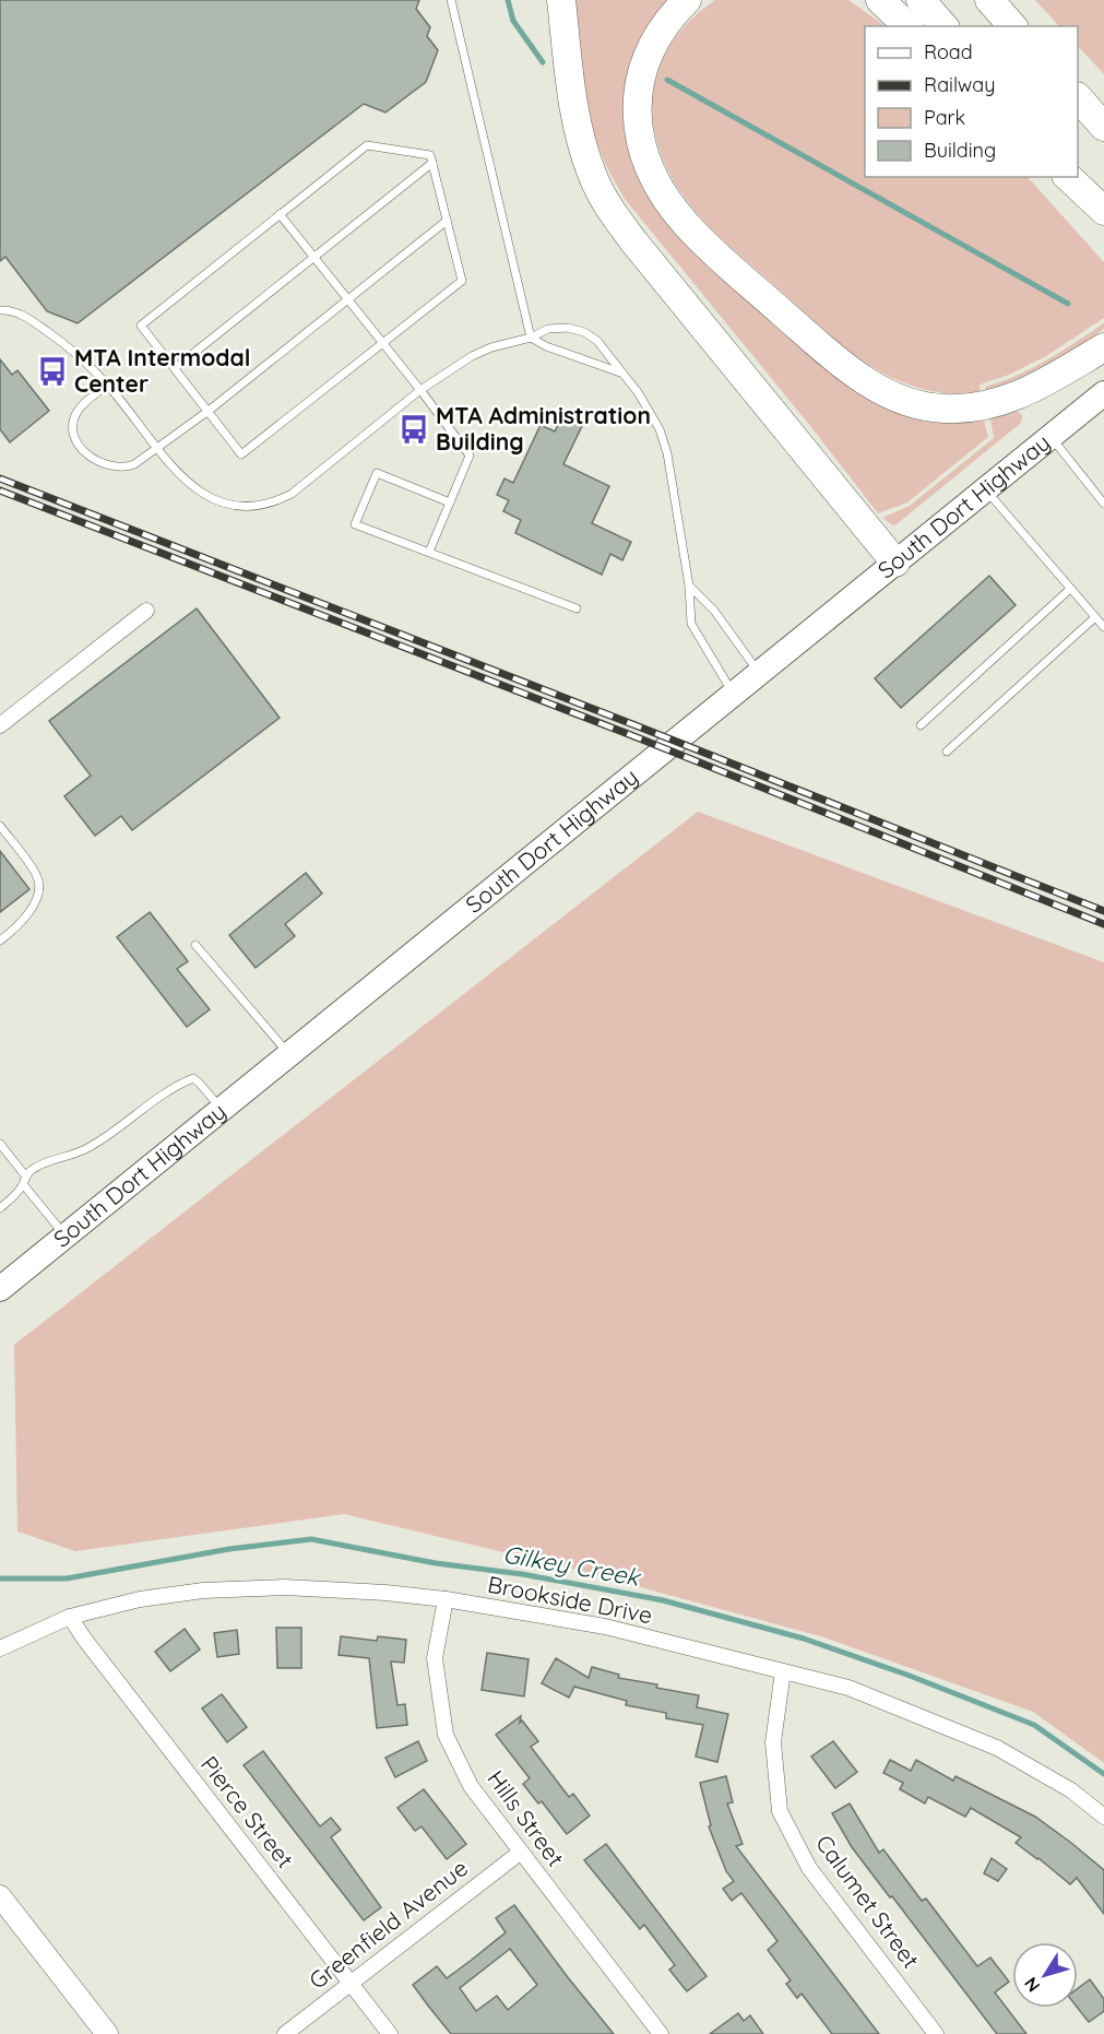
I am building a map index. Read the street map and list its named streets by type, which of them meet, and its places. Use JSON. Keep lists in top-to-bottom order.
{
  "streets": {
    "main road": ["South Dort Highway"],
    "street": [
      "Brookside Drive",
      "Pierce Street",
      "Hills Street",
      "Calumet Street",
      "Greenfield Avenue"
    ]
  },
  "crossings": [
    ["Brookside Drive", "Pierce Street"],
    ["Brookside Drive", "Hills Street"],
    ["Brookside Drive", "Calumet Street"],
    ["Pierce Street", "Greenfield Avenue"],
    ["Hills Street", "Greenfield Avenue"]
  ],
  "water": ["Gilkey Creek"],
  "places": {
    "bus stop": ["MTA Intermodal Center", "MTA Administration Building"]
  },
  "legend": [
    "Road",
    "Railway",
    "Park",
    "Building"
  ],
  "north": "bottom left"
}
